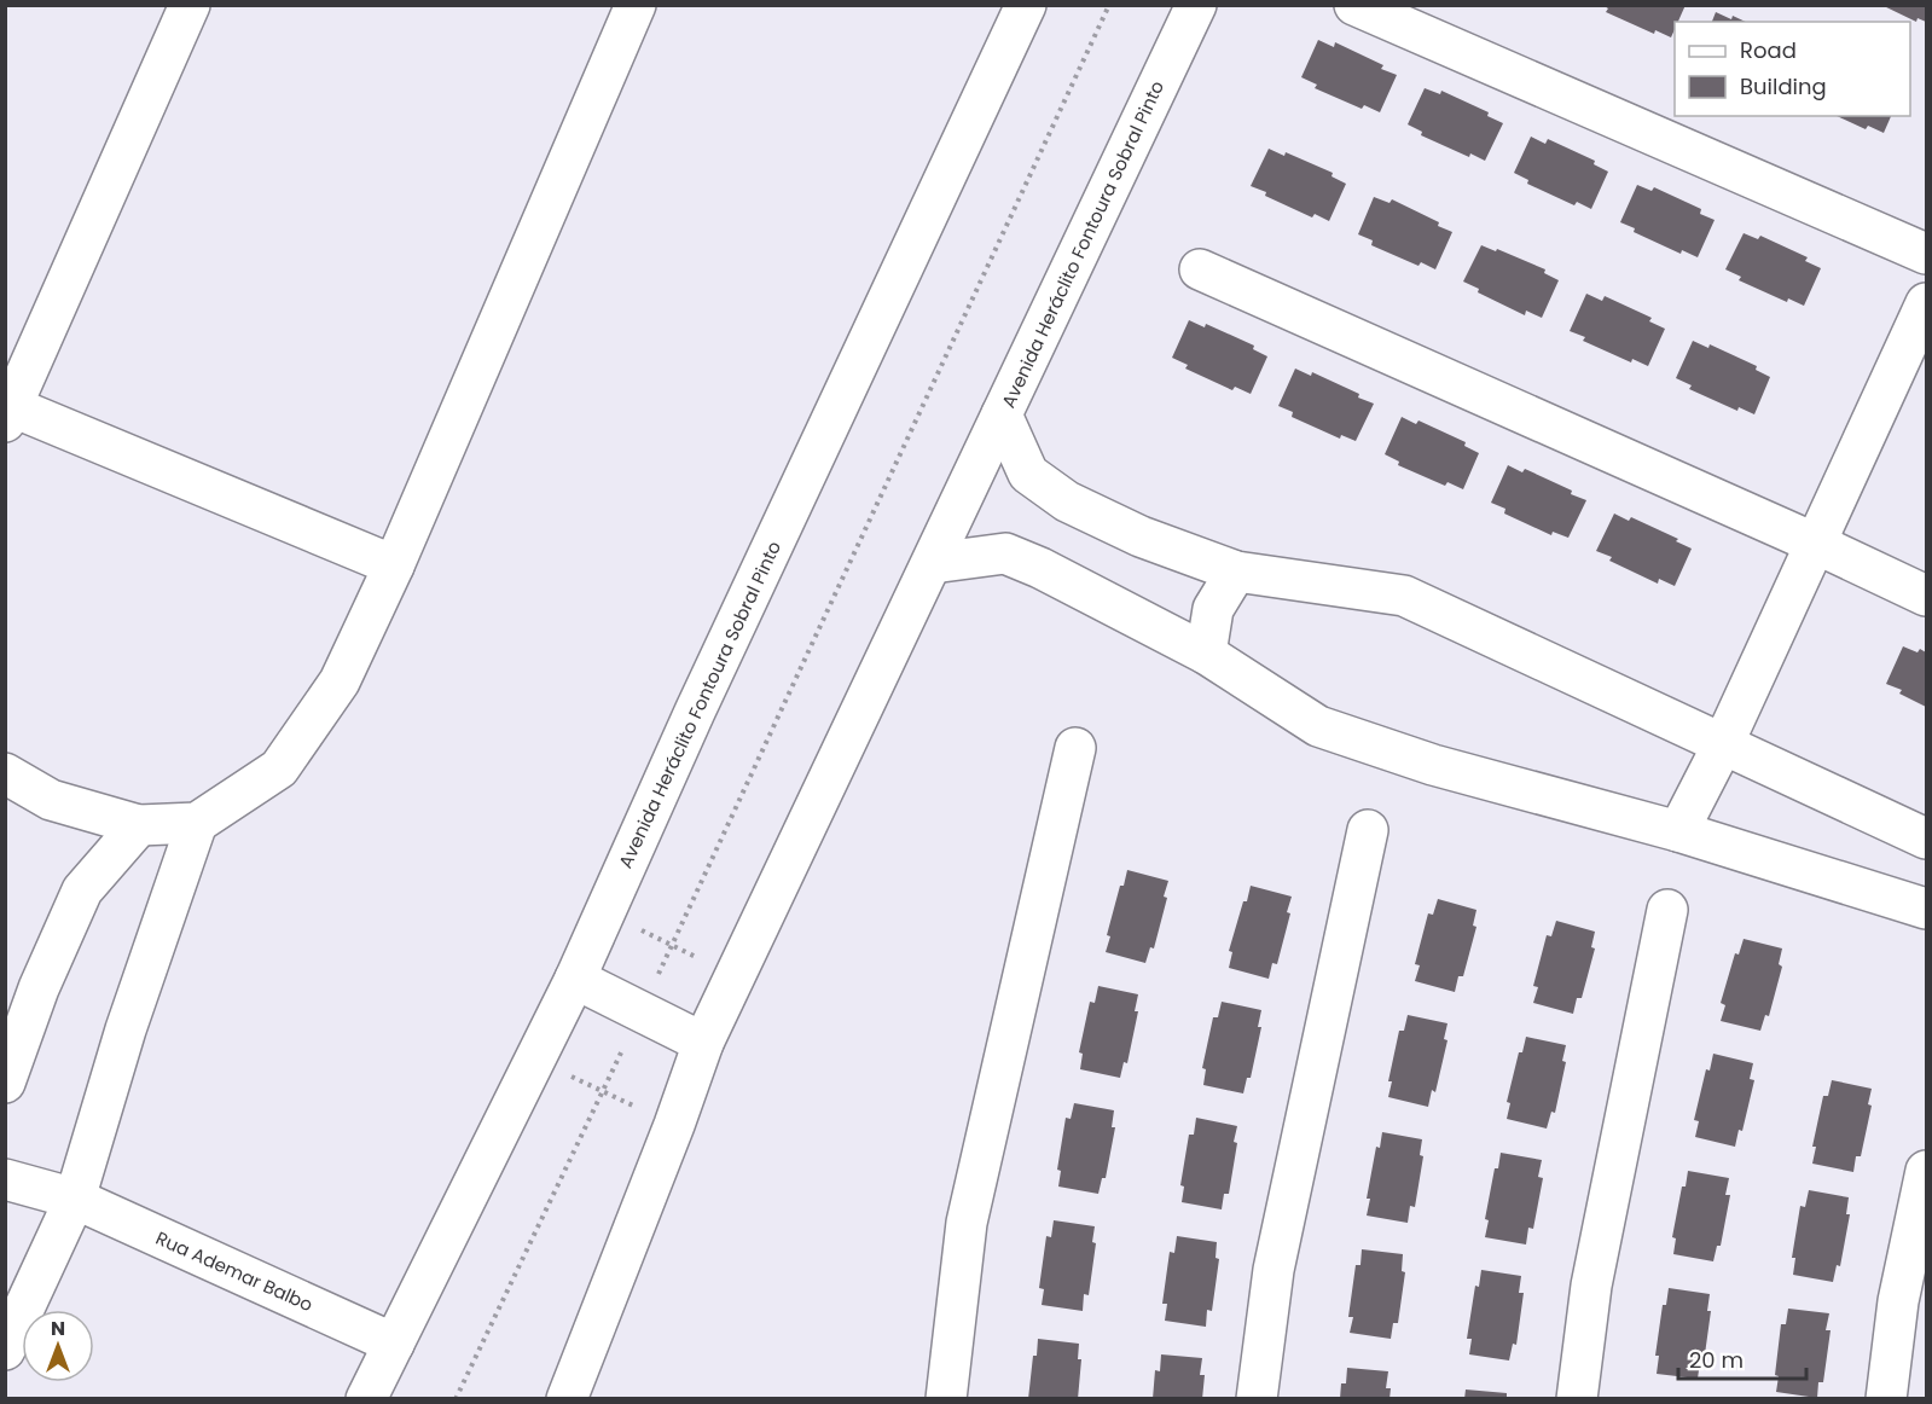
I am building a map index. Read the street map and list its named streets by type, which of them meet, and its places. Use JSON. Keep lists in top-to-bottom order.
{
  "streets": {
    "street": ["Avenida Heráclito Fontoura Sobral Pinto", "Rua Ademar Balbo"]
  },
  "crossings": [
    ["Avenida Heráclito Fontoura Sobral Pinto", "Rua Ademar Balbo"]
  ],
  "legend": ["Road", "Building"],
  "scale_bar": "20 m",
  "north": "top"
}
